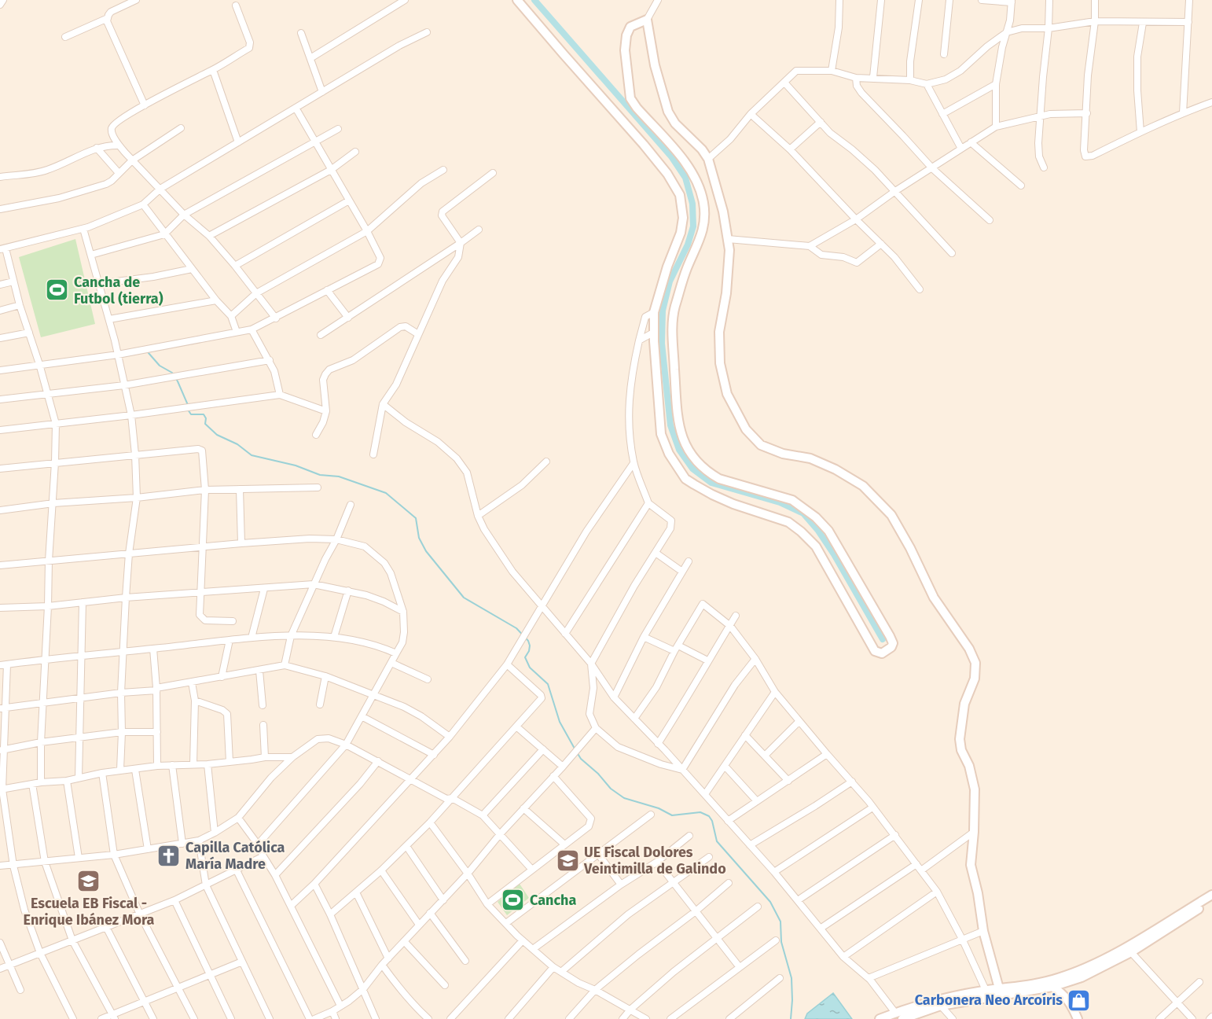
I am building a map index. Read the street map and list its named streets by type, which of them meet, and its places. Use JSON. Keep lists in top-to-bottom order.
{
  "places": {
    "sports": ["Cancha de Futbol (tierra)", "Cancha"],
    "church": ["Capilla Católica María Madre"],
    "school or university": ["UE Fiscal Dolores Veintimilla de Galindo", "Escuela EB Fiscal - Enrique Ibánez Mora"],
    "shop": ["Carbonera Neo Arcoíris"]
  }
}
